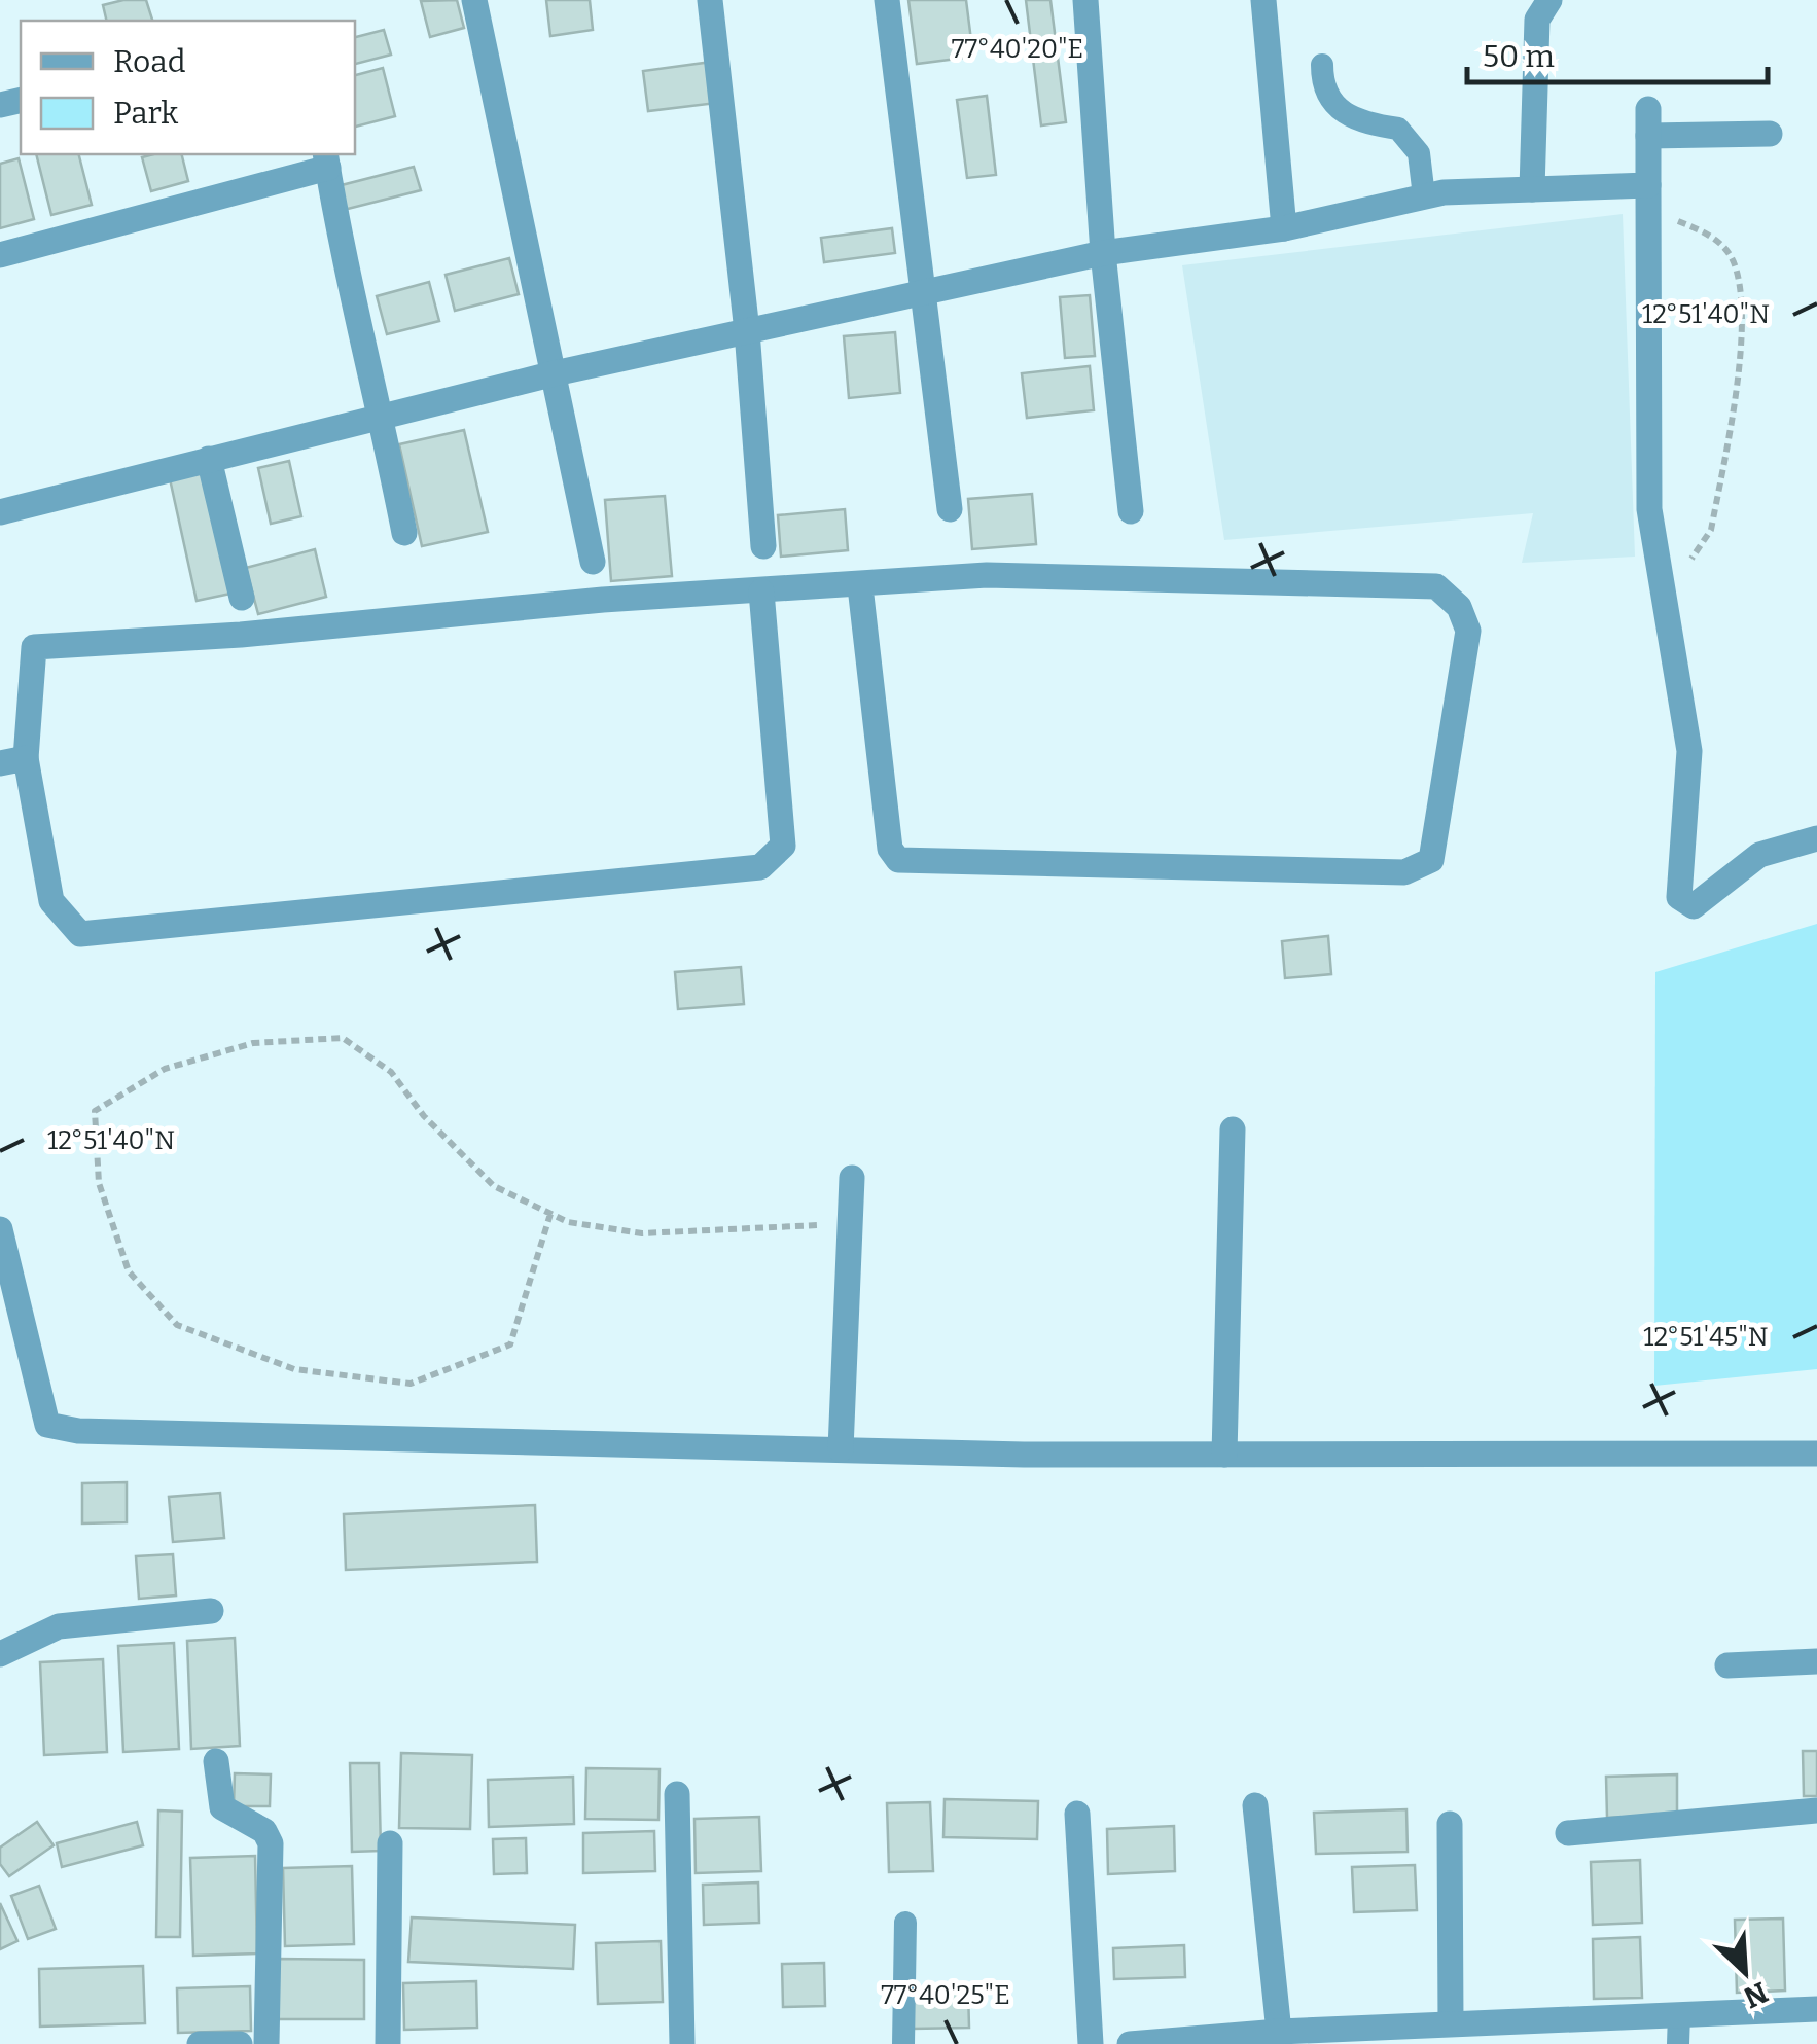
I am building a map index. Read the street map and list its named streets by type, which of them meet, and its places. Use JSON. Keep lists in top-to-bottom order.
{
  "legend": ["Road", "Park"],
  "scale_bar": "50 m",
  "north": "bottom right",
  "coordinates": [
    "77°40'20\"E",
    "12°51'40\"N",
    "12°51'45\"N",
    "77°40'25\"E"
  ]
}
